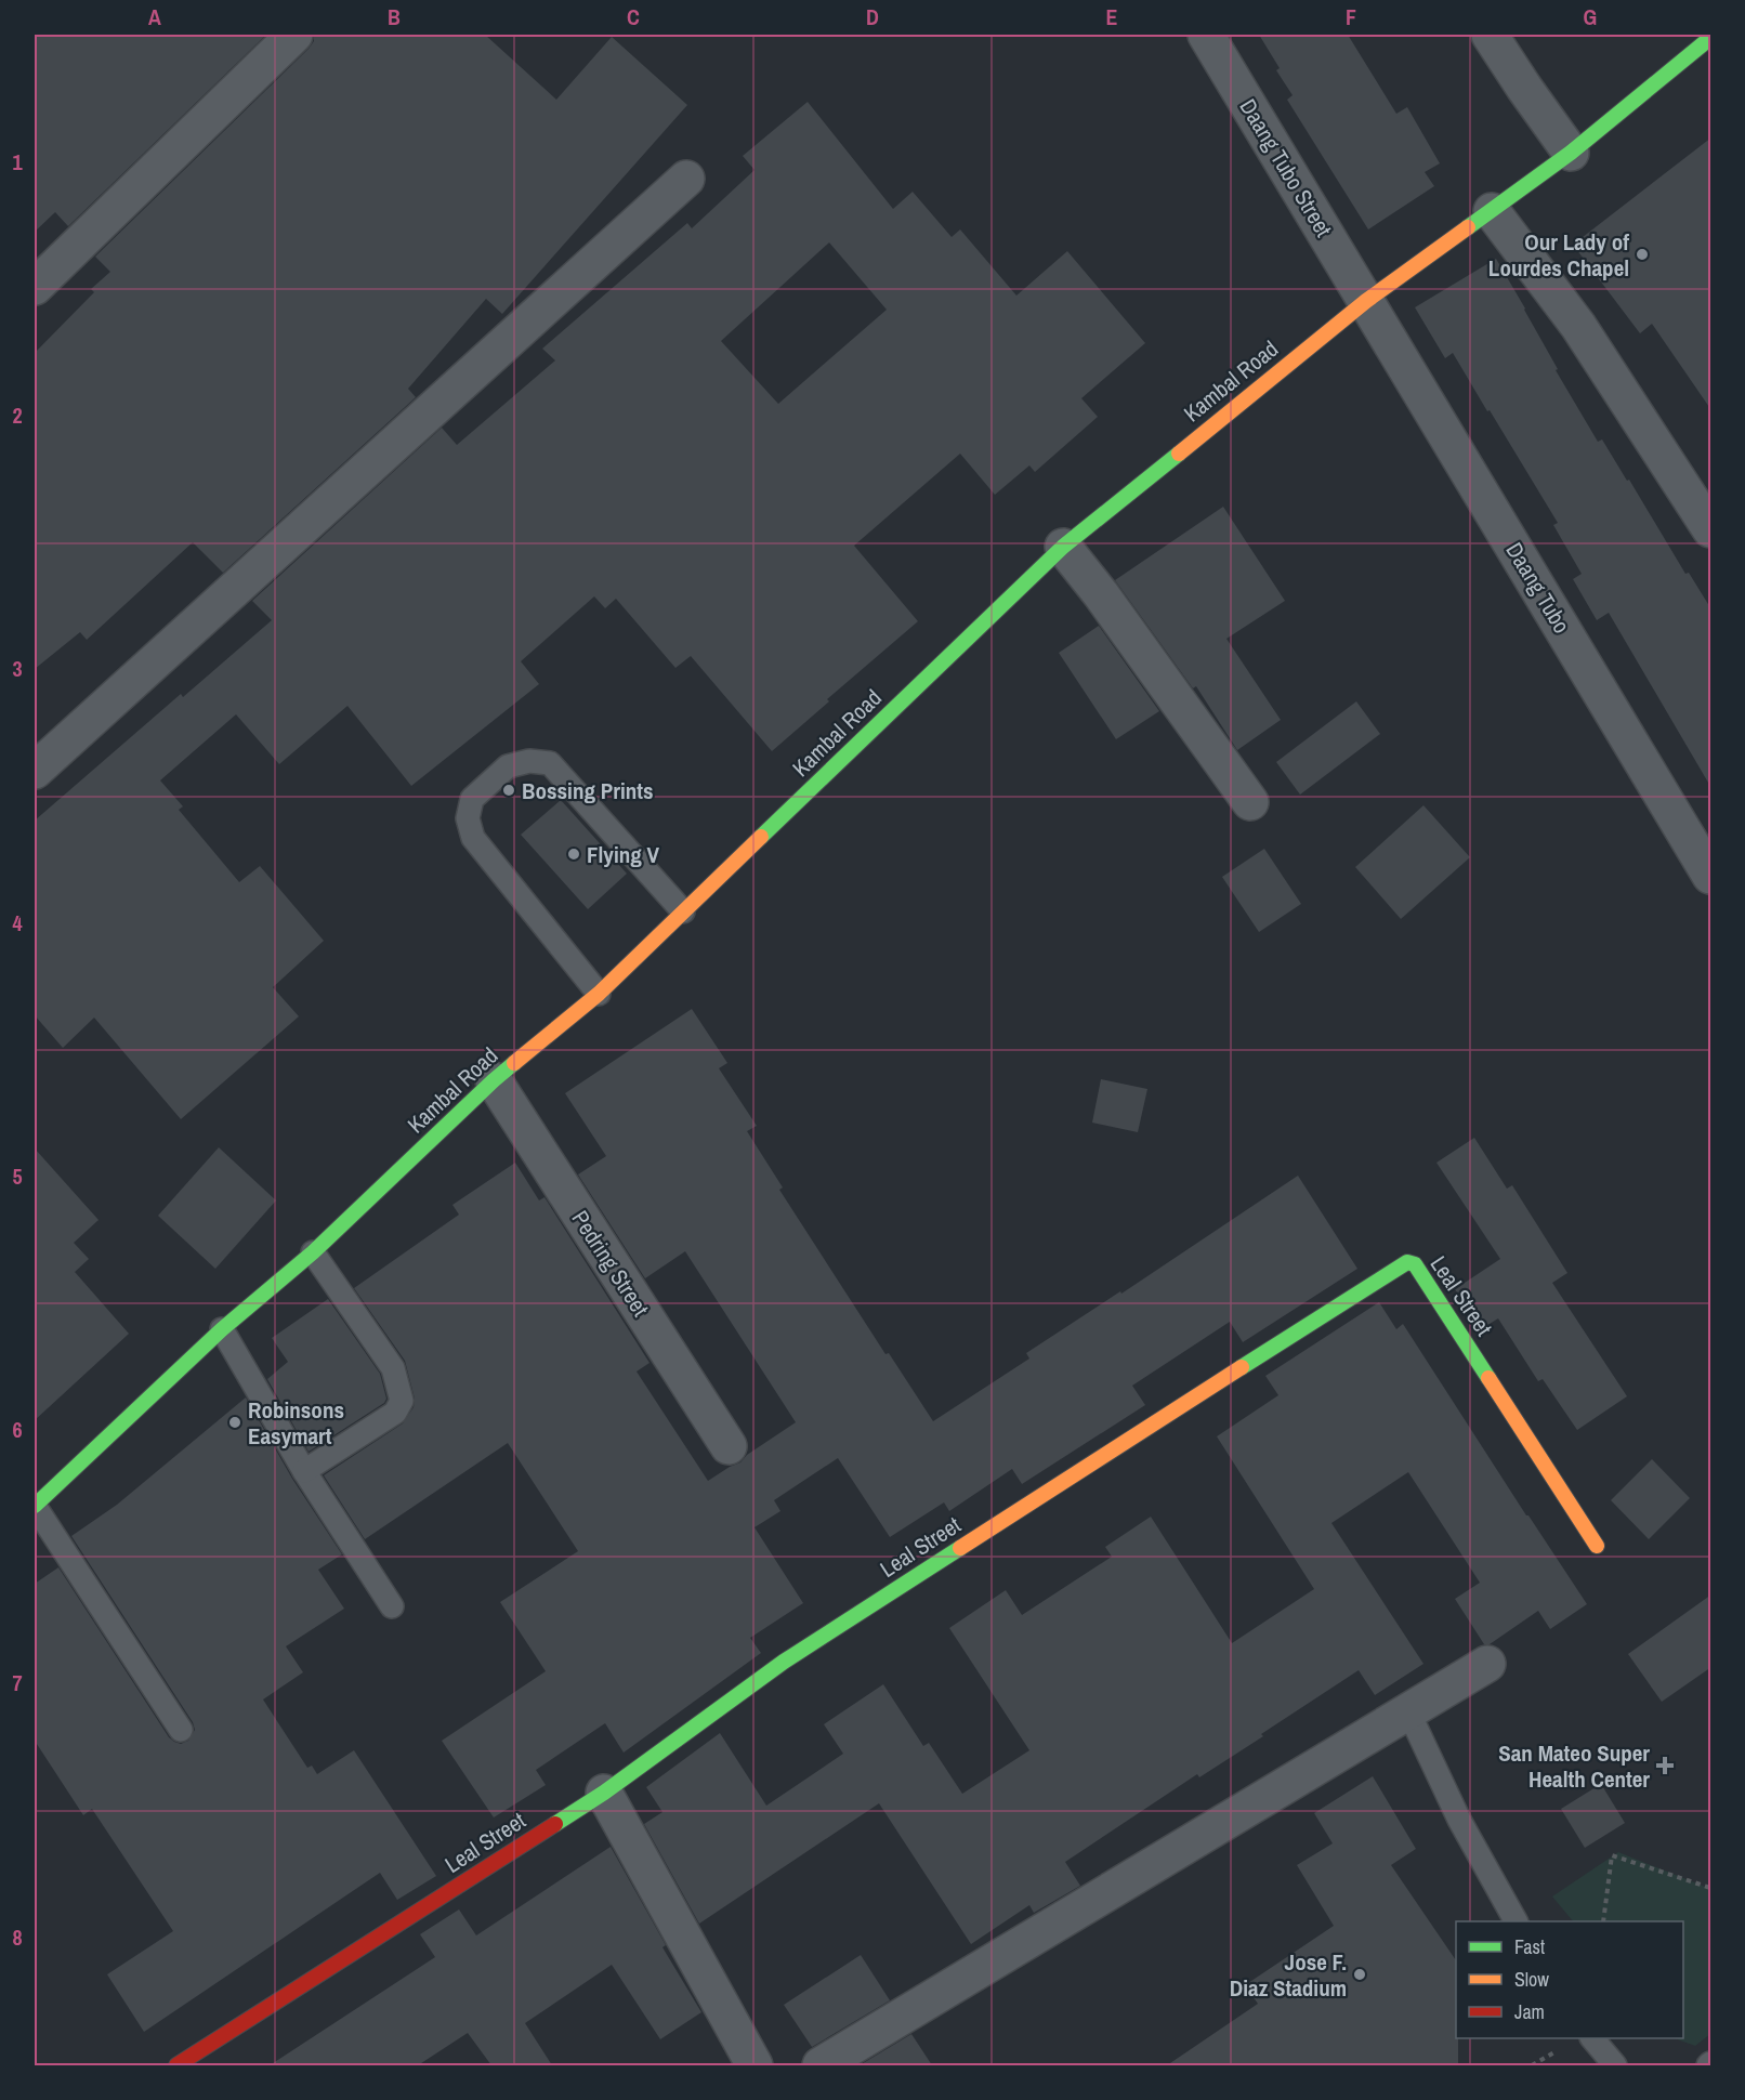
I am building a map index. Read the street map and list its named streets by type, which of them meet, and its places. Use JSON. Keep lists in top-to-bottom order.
{
  "streets": {
    "main road": ["Kambal Road", "Leal Street"],
    "street": ["Daang Tubo Street", "Daang Tubo", "Pedring Street"]
  },
  "crossings": [
    ["Daang Tubo Street", "Kambal Road"],
    ["Daang Tubo Street", "Daang Tubo"],
    ["Kambal Road", "Daang Tubo"],
    ["Kambal Road", "Pedring Street"]
  ],
  "places": {
    "other": [
      "Our Lady of Lourdes Chapel",
      "Bossing Prints",
      "Flying V",
      "Robinsons Easymart",
      "Jose F. Diaz Stadium"
    ],
    "health": ["San Mateo Super Health Center"]
  },
  "legend": ["Fast", "Slow", "Jam"],
  "grid": {
    "columns": [
      "A",
      "B",
      "C",
      "D",
      "E",
      "F",
      "G"
    ],
    "rows": [
      "1",
      "2",
      "3",
      "4",
      "5",
      "6",
      "7",
      "8"
    ]
  }
}
